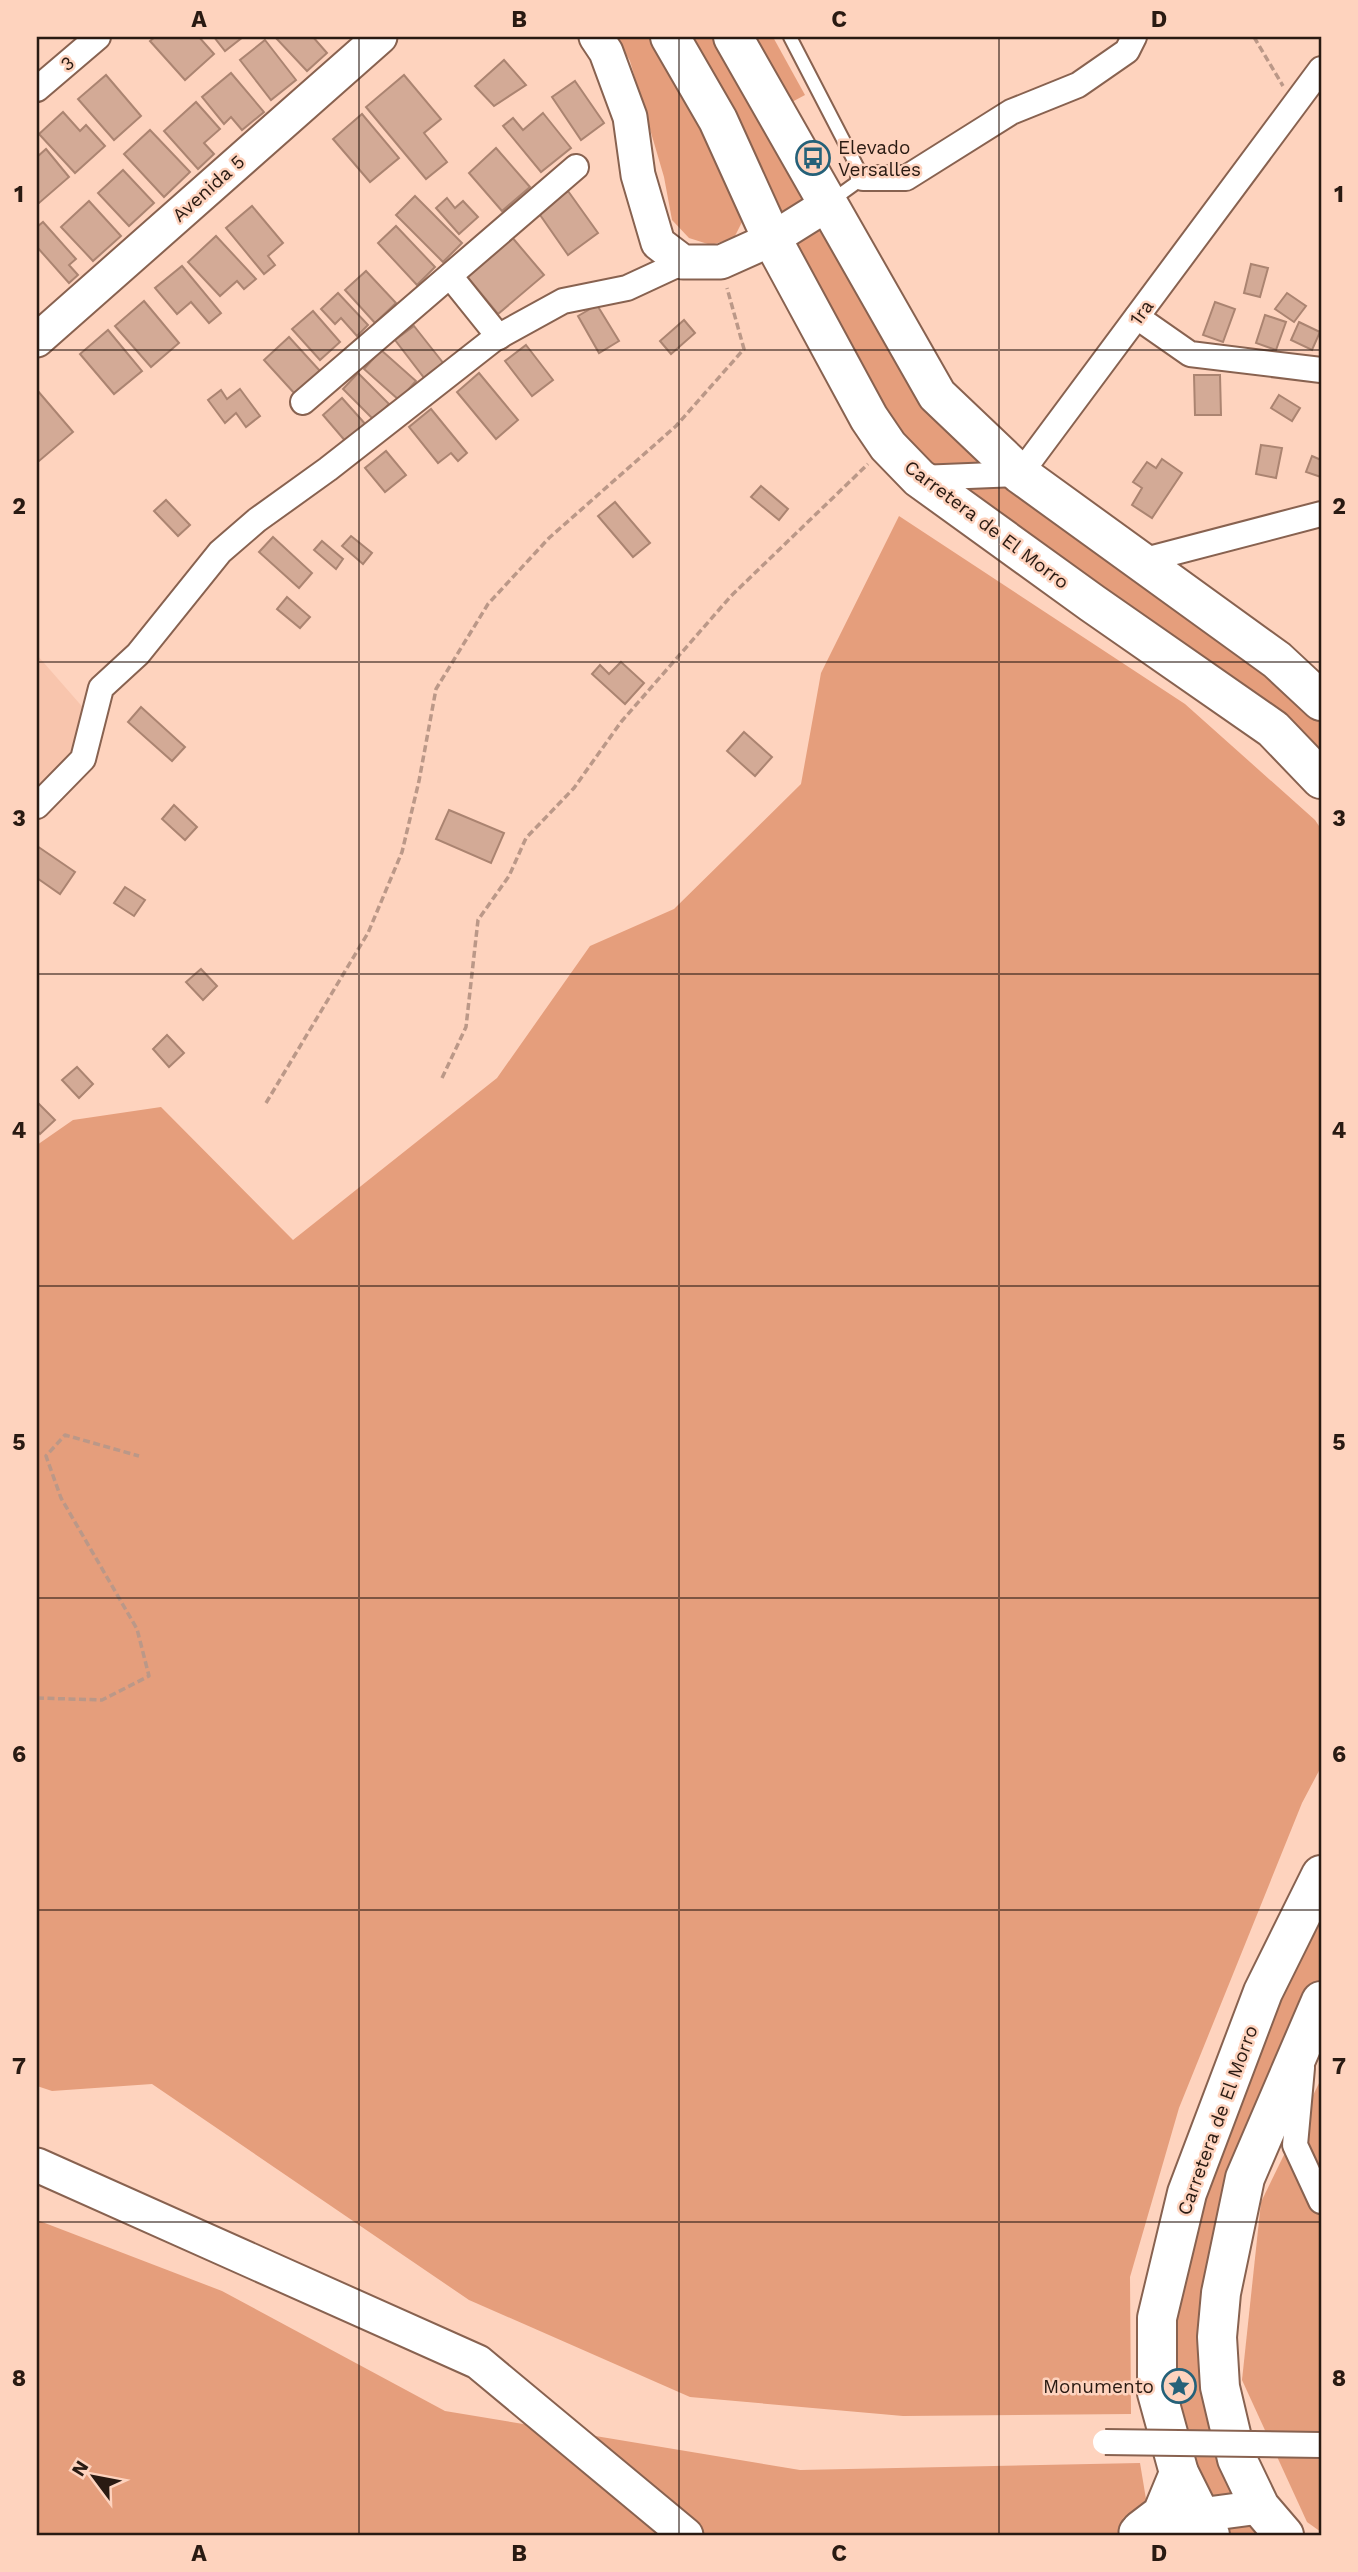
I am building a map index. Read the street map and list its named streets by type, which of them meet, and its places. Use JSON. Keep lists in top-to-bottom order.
{
  "streets": {
    "main road": ["Carretera de El Morro"],
    "street": ["3", "Avenida 5", "1ra"]
  },
  "places": {
    "bus stop": ["Elevado Versalles"],
    "place": ["Monumento"]
  },
  "north": "top left",
  "grid": {
    "columns": [
      "A",
      "B",
      "C",
      "D"
    ],
    "rows": [
      "1",
      "2",
      "3",
      "4",
      "5",
      "6",
      "7",
      "8"
    ]
  }
}
